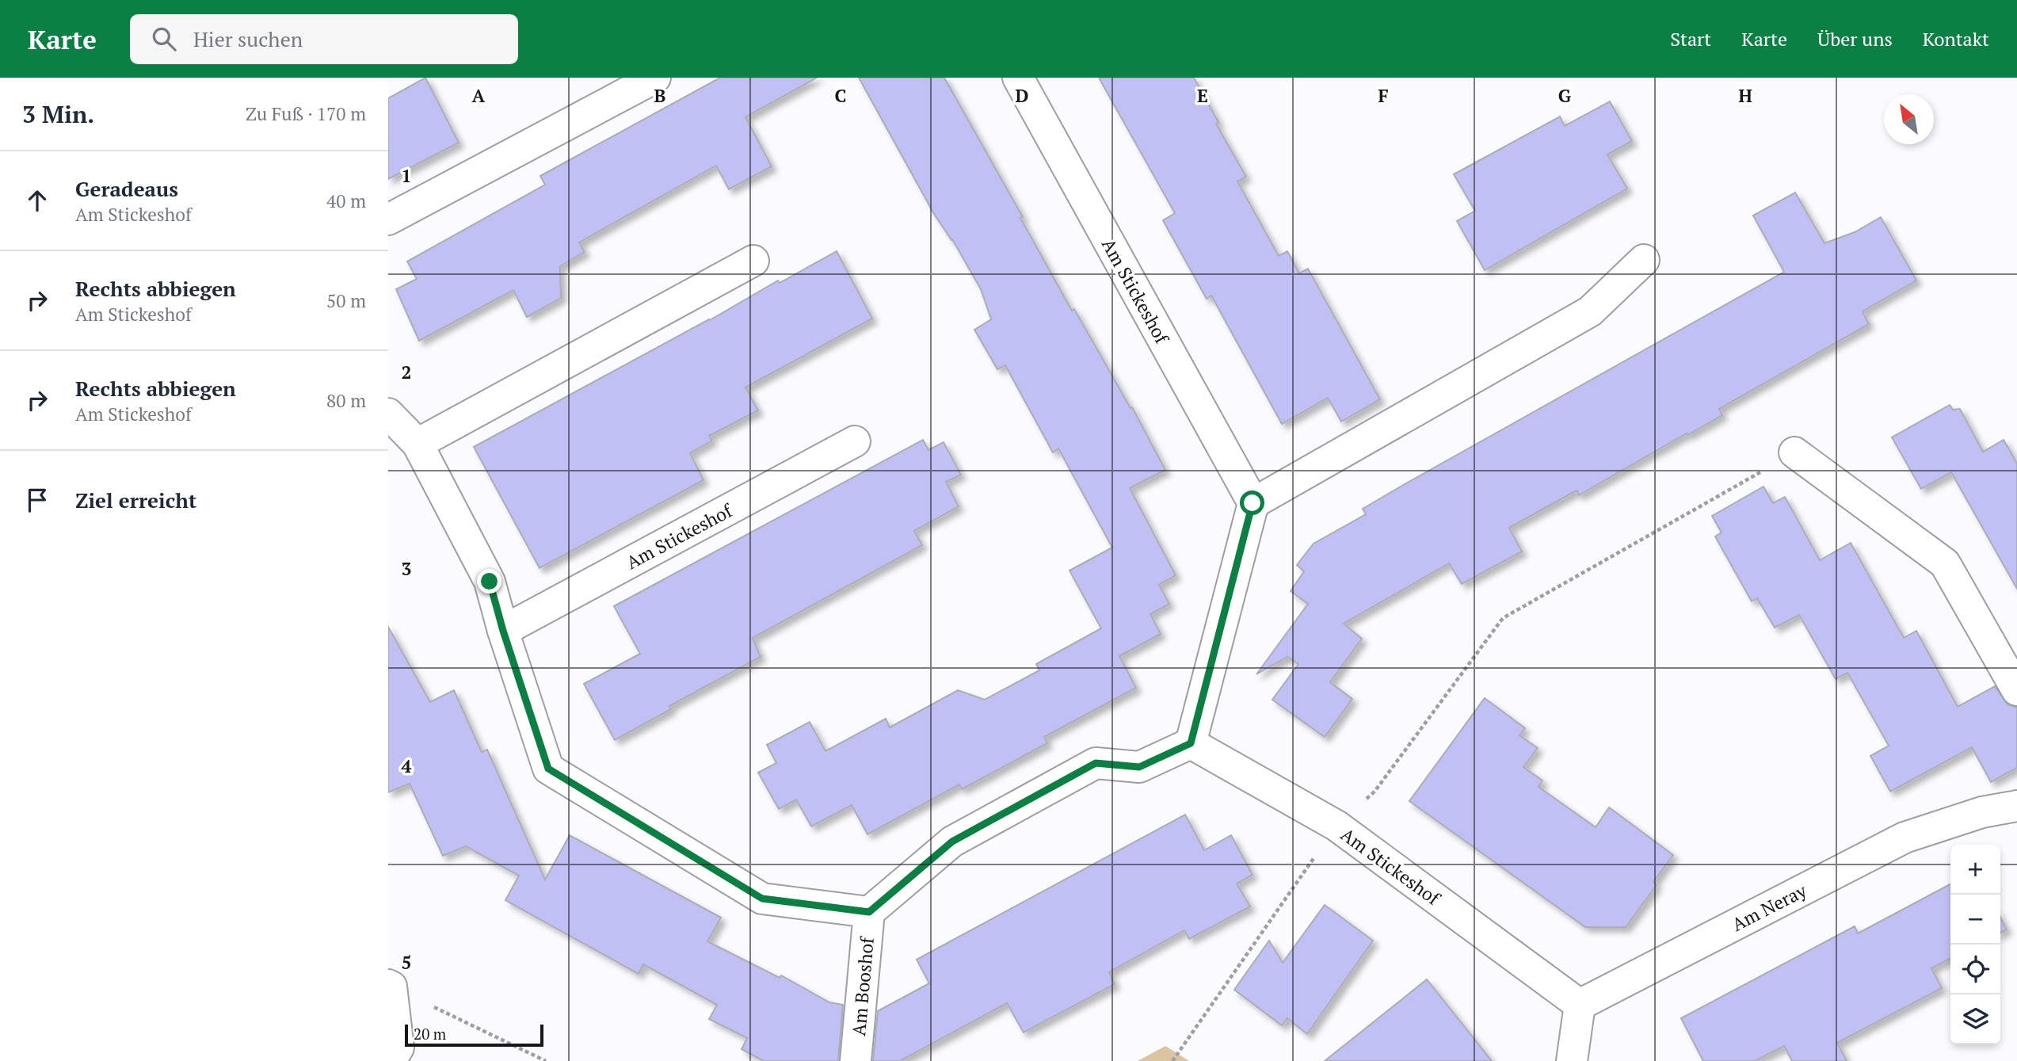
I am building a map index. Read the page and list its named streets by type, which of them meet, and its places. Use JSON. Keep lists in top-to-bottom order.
{
  "streets": {
    "street": ["Am Stickeshof", "Am Neray", "Am Booshof"]
  },
  "crossings": [
    ["Am Stickeshof", "Am Neray"]
  ],
  "scale_bar": "20 m",
  "north": "top left",
  "page": {
    "header": "Karte",
    "search": "Hier suchen",
    "nav": [
      "Start",
      "Karte",
      "Über uns",
      "Kontakt"
    ],
    "heading": ["3 Min.", "Zu Fuß · 170 m"],
    "list": [
      ["Geradeaus", "Am Stickeshof", "40 m"],
      ["Rechts abbiegen", "Am Stickeshof", "50 m"],
      ["Rechts abbiegen", "Am Stickeshof", "80 m"],
      "Ziel erreicht"
    ],
    "map_buttons": ["+", "−"],
    "scale": "20 m"
  },
  "grid": {
    "columns": [
      "A",
      "B",
      "C",
      "D",
      "E",
      "F",
      "G",
      "H"
    ],
    "rows": [
      "1",
      "2",
      "3",
      "4",
      "5"
    ]
  }
}
